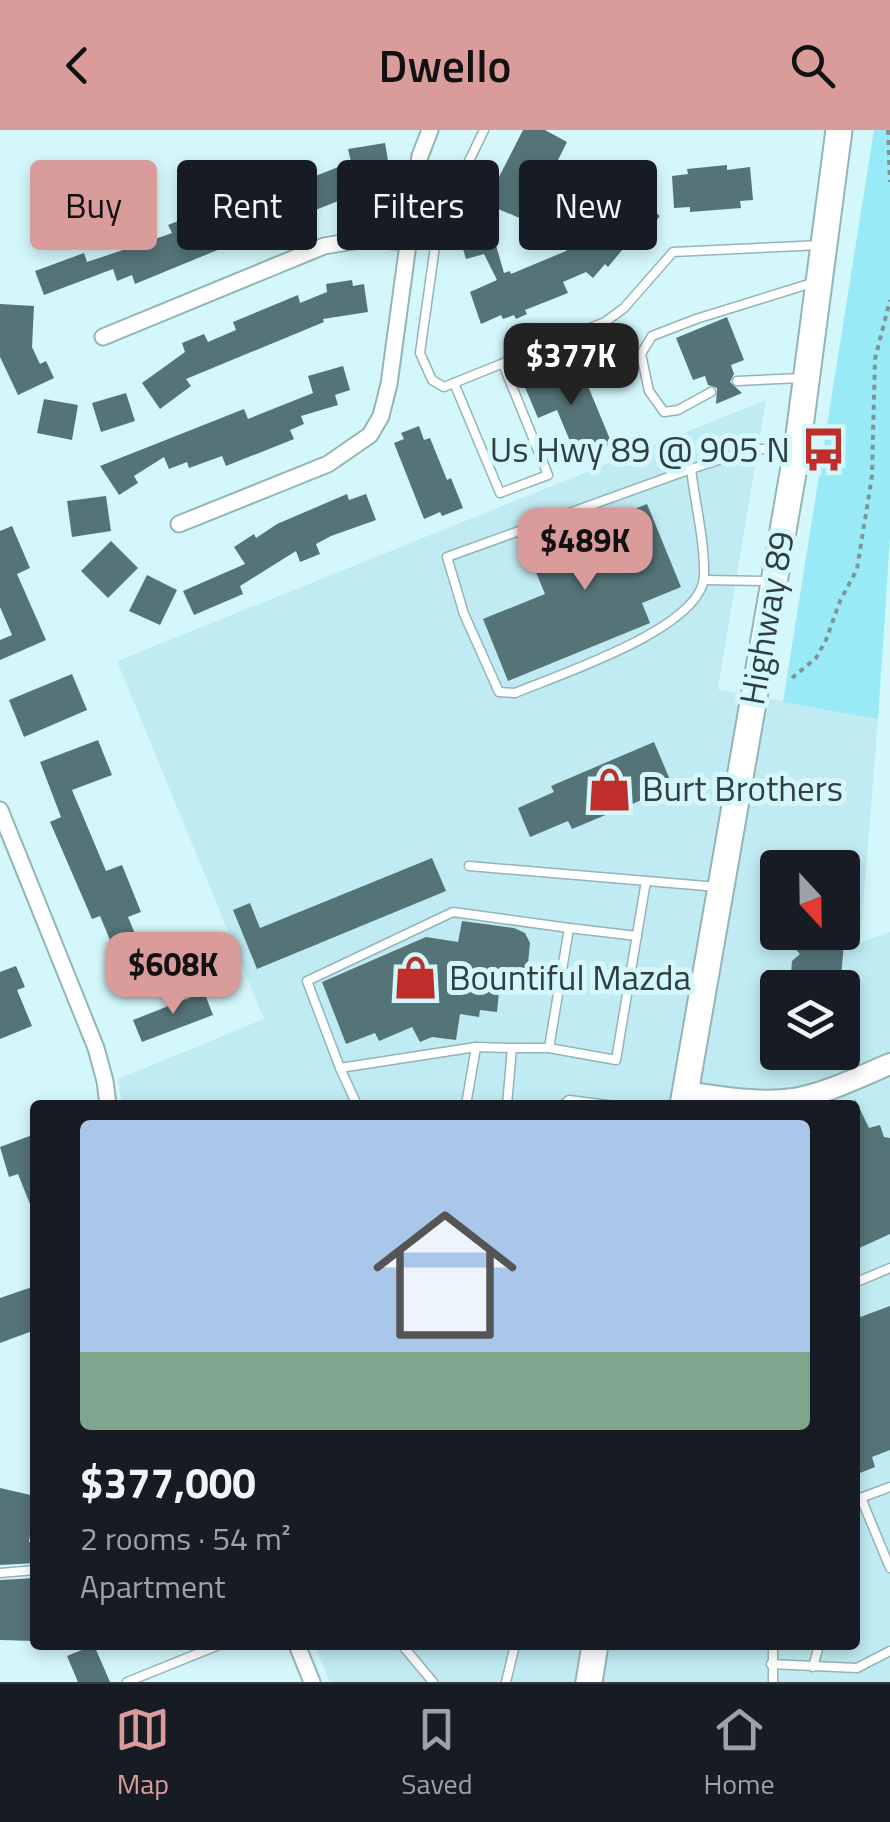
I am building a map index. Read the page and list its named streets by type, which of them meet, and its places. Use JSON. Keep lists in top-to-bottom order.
{
  "streets": {
    "main road": ["Highway 89"]
  },
  "places": {
    "bus stop": ["Us Hwy 89 @ 905 N"],
    "shop": ["Burt Brothers", "Bountiful Mazda"]
  },
  "north": "bottom",
  "page": {
    "header": "Dwello",
    "chip": [
      "Buy",
      "Rent",
      "Filters",
      "New"
    ],
    "price": ["$377K", "$489K", "$608K"],
    "list": [
      {
        "name": "$377,000",
        "note": "2 rooms · 54 m² · Apartment"
      }
    ],
    "tabs": ["Map", "Saved", "Home"]
  }
}
